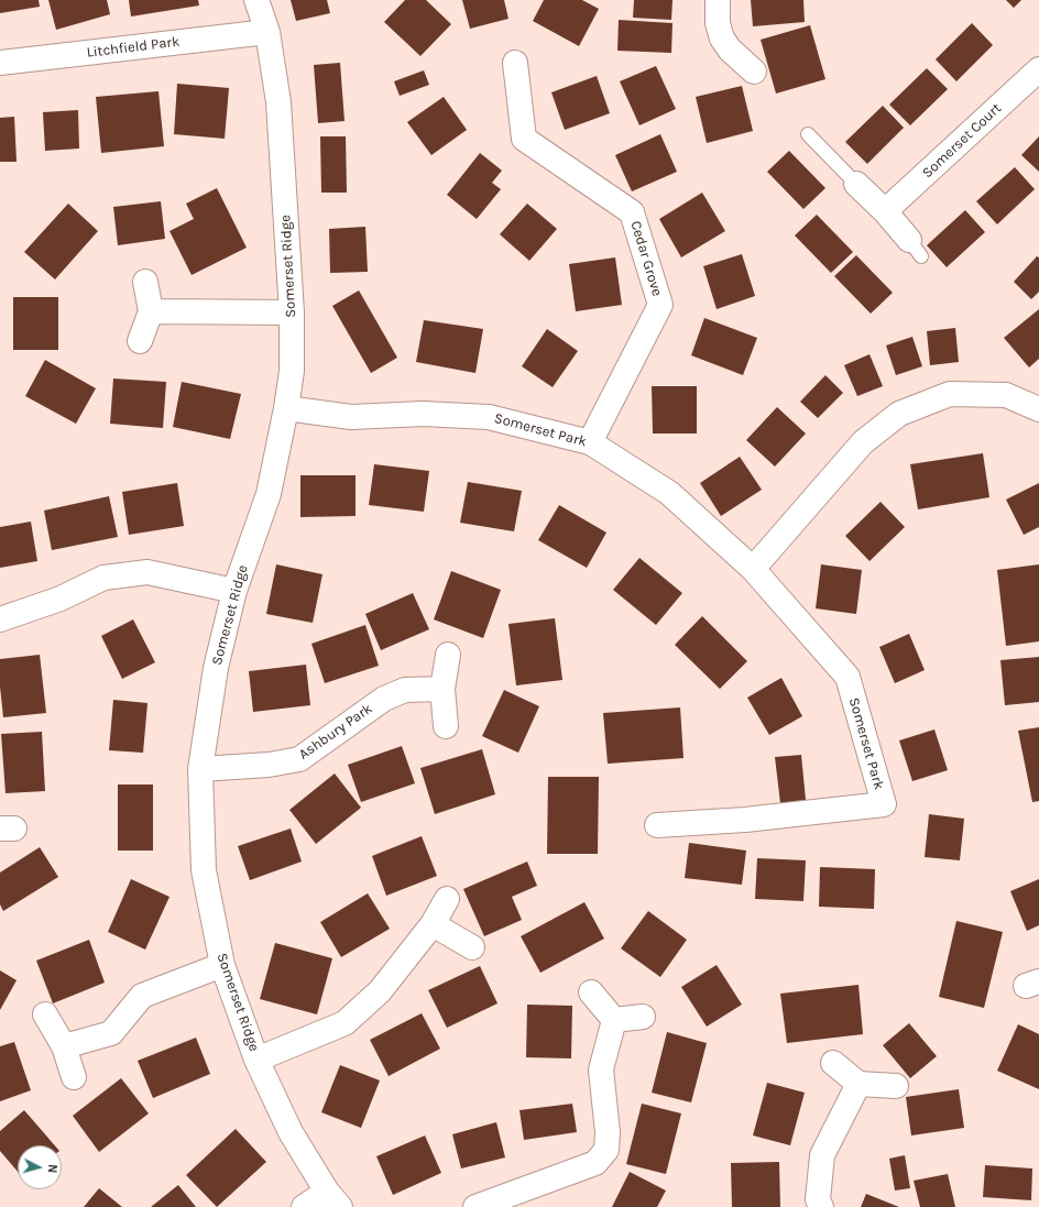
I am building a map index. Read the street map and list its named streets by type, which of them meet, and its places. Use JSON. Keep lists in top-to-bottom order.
{
  "streets": {
    "street": [
      "Litchfield Park",
      "Somerset Court",
      "Cedar Grove",
      "Somerset Ridge",
      "Somerset Park",
      "Ashbury Park"
    ]
  },
  "crossings": [
    ["Litchfield Park", "Somerset Ridge"],
    ["Cedar Grove", "Somerset Park"],
    ["Somerset Ridge", "Somerset Park"],
    ["Somerset Ridge", "Ashbury Park"]
  ],
  "north": "right"
}
